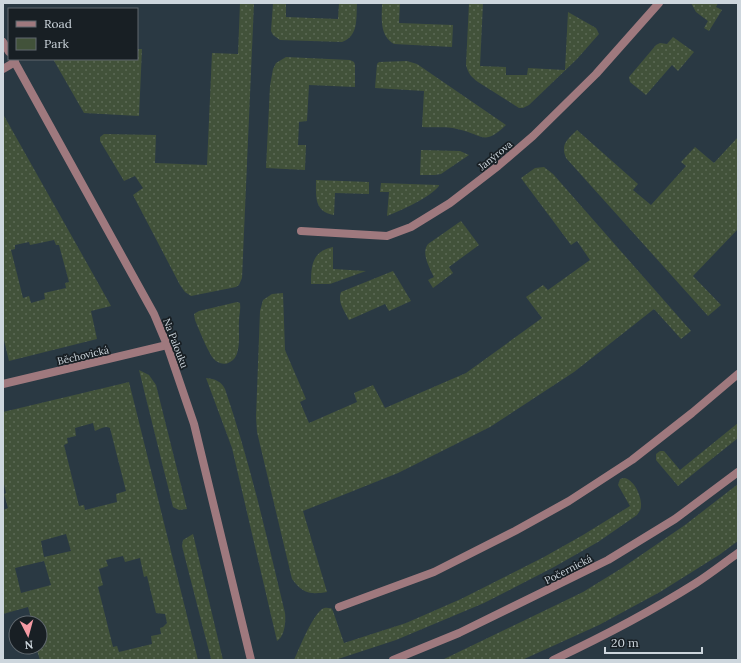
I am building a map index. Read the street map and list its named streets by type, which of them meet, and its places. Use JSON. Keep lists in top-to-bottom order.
{
  "streets": {
    "street": [
      "Janýrova",
      "Na Palouku",
      "Běchovická",
      "Počernická"
    ]
  },
  "crossings": [
    ["Na Palouku", "Běchovická"]
  ],
  "legend": ["Road", "Park"],
  "scale_bar": "20 m",
  "north": "bottom"
}
